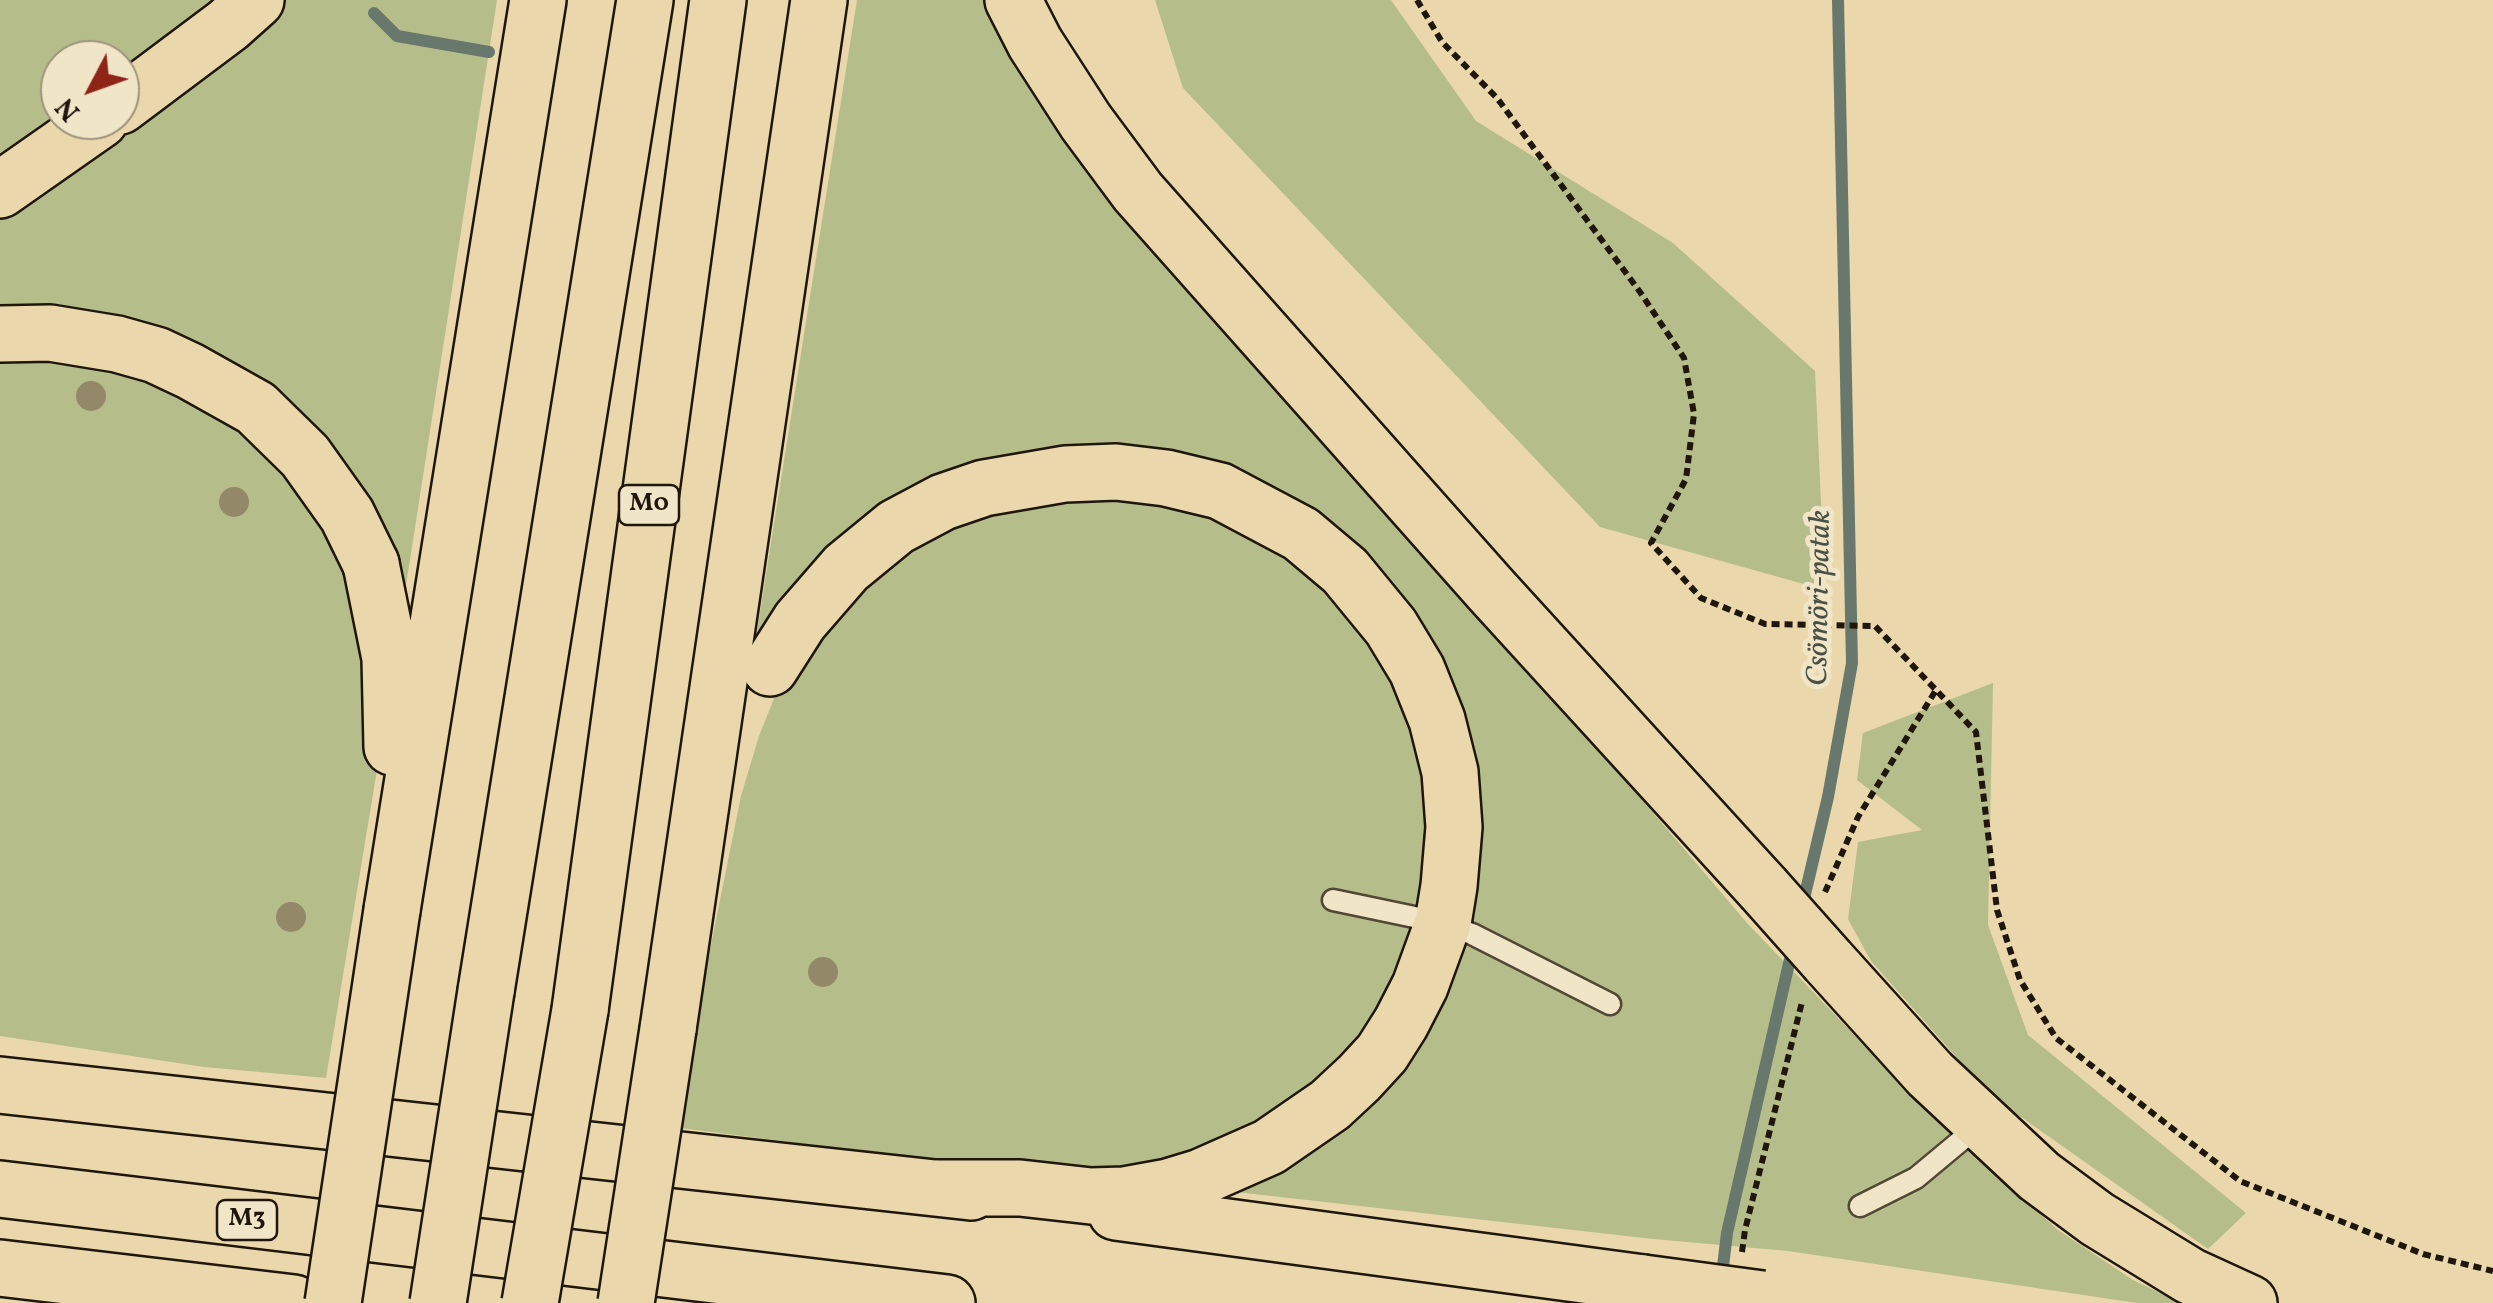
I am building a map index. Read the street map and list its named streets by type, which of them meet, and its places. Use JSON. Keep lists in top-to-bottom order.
{
  "streets": {
    "highway": ["M0", "M3"]
  },
  "water": ["Csömöri-patak"],
  "north": "bottom left"
}
